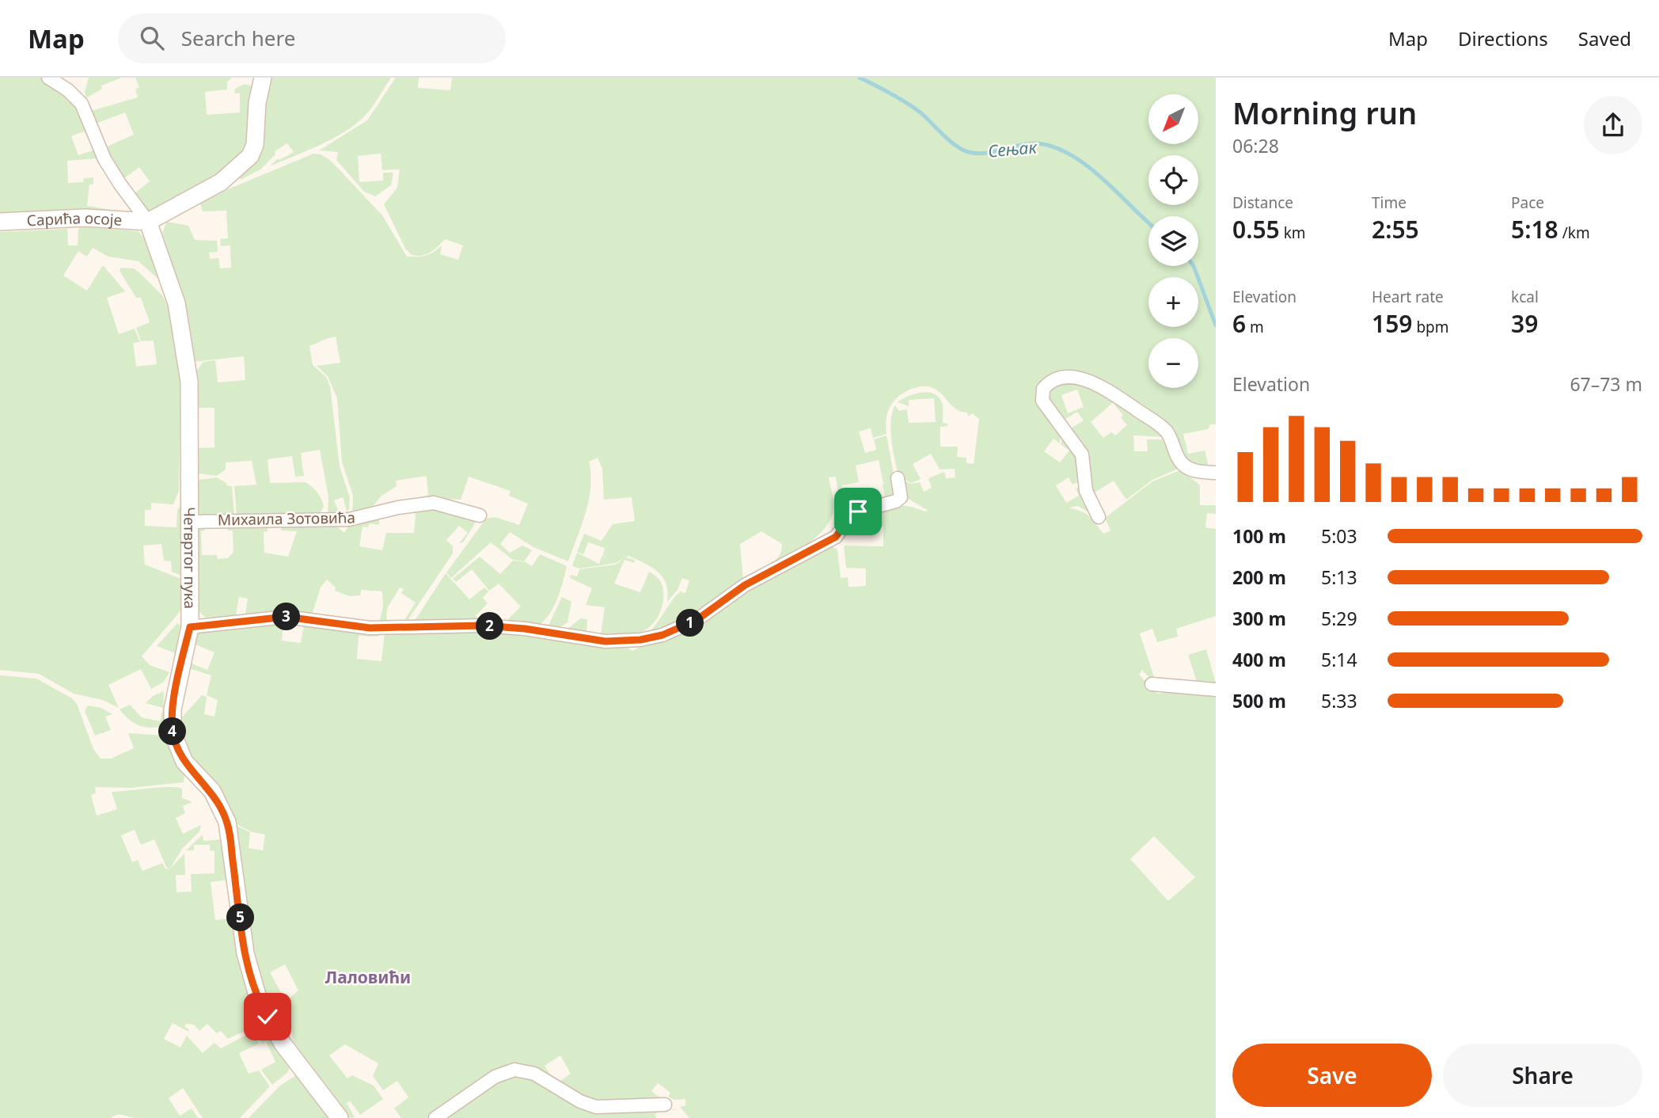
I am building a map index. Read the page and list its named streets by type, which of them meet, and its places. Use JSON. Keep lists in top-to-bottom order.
{
  "streets": {
    "street": ["Сарића осоје", "Михаила Зотовића", "Четвртог пука"]
  },
  "crossings": [
    ["Сарића осоје", "Четвртог пука"],
    ["Михаила Зотовића", "Четвртог пука"]
  ],
  "districts": ["Лаловићи"],
  "water": ["Сењак"],
  "north": "bottom left",
  "page": {
    "header": "Map",
    "search": "Search here",
    "nav": ["Map", "Directions", "Saved"],
    "heading": ["Morning run", "06:28"],
    "map_buttons": ["+", "−"],
    "stats": [
      ["Distance", "0.55 km"],
      ["Time", "2:55"],
      ["Pace", "5:18 /km"],
      ["Elevation", "6 m"],
      ["Heart rate", "159 bpm"],
      ["kcal", "39"]
    ],
    "chart": ["Elevation", "67–73 m"],
    "list": [
      {
        "name": "100 m",
        "note": "5:03"
      },
      {
        "name": "200 m",
        "note": "5:13"
      },
      {
        "name": "300 m",
        "note": "5:29"
      },
      {
        "name": "400 m",
        "note": "5:14"
      },
      {
        "name": "500 m",
        "note": "5:33"
      }
    ],
    "pins": [
      "3",
      "1",
      "2",
      "4",
      "5"
    ],
    "buttons": ["Save", "Share"]
  }
}
